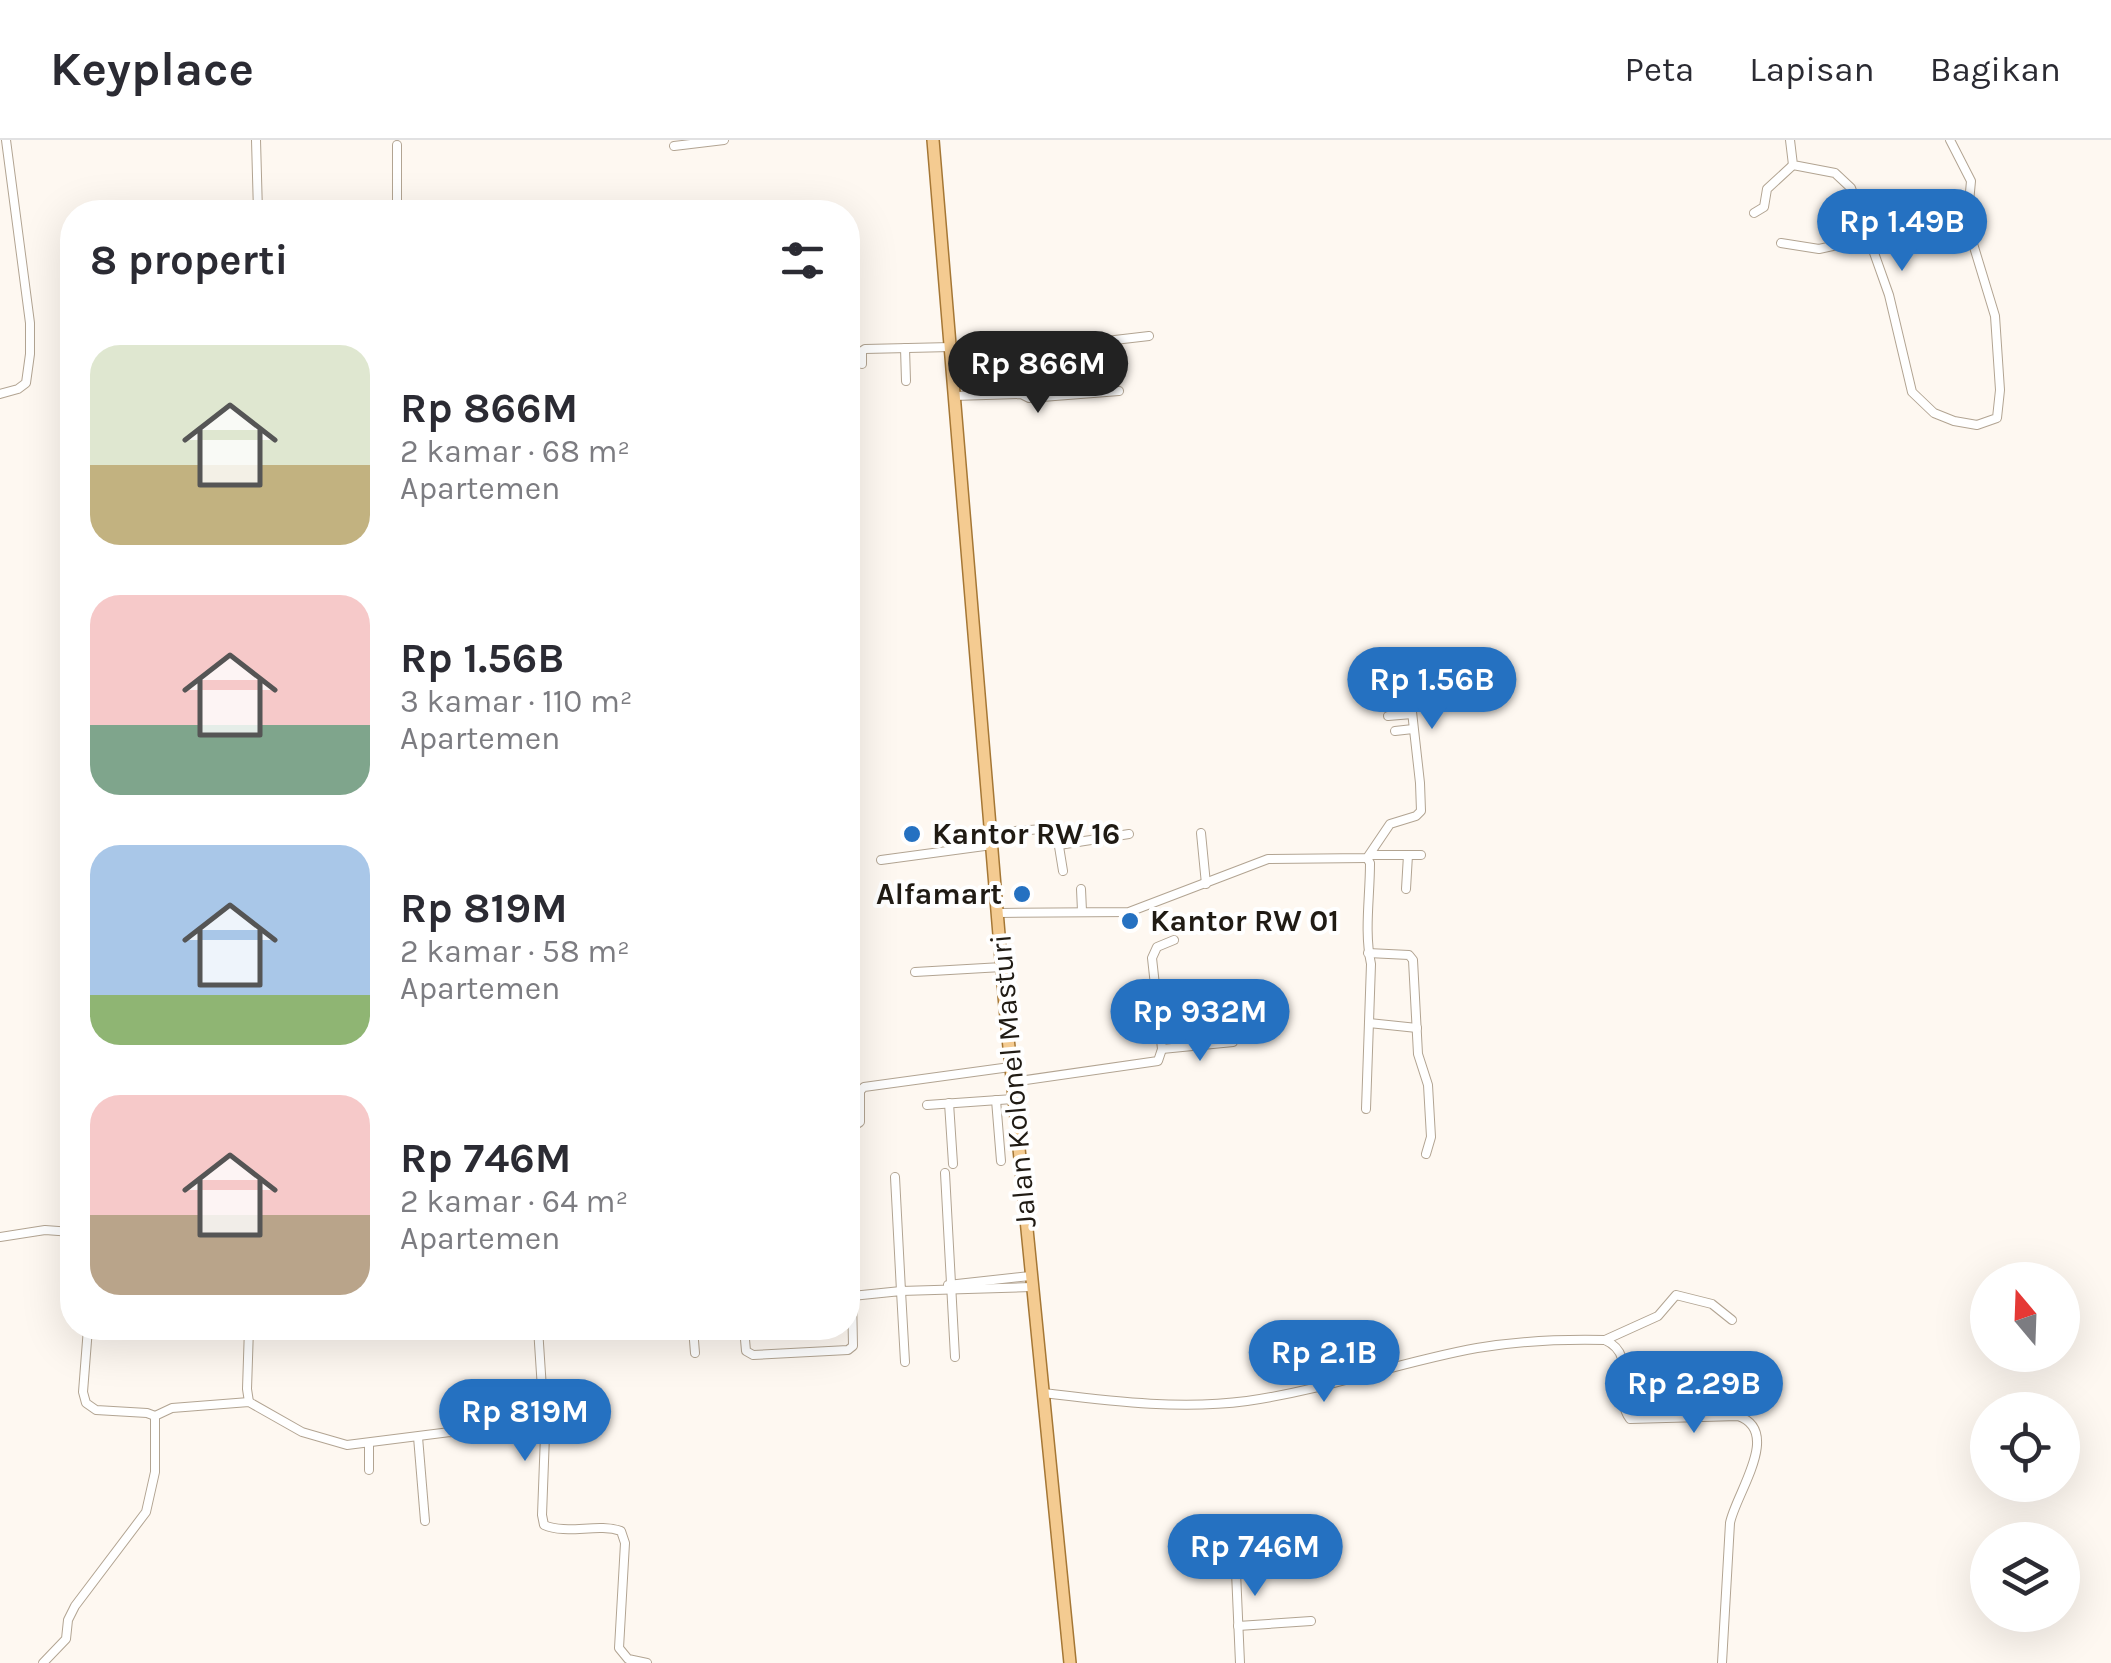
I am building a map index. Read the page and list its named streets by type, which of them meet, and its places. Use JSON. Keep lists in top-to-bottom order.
{
  "streets": {
    "main road": ["Jalan Kolonel Masturi"]
  },
  "places": ["Kantor RW 16", "Alfamart", "Kantor RW 01"],
  "north": "top",
  "page": {
    "header": "Keyplace",
    "nav": ["Peta", "Lapisan", "Bagikan"],
    "price": [
      "Rp 1.49B",
      "Rp 866M",
      "Rp 1.56B",
      "Rp 932M",
      "Rp 2.1B",
      "Rp 2.29B",
      "Rp 819M",
      "Rp 746M"
    ],
    "heading": "8 properti",
    "list": [
      {
        "name": "Rp 866M",
        "note": "2 kamar · 68 m² · Apartemen"
      },
      {
        "name": "Rp 1.56B",
        "note": "3 kamar · 110 m² · Apartemen"
      },
      {
        "name": "Rp 819M",
        "note": "2 kamar · 58 m² · Apartemen"
      },
      {
        "name": "Rp 746M",
        "note": "2 kamar · 64 m² · Apartemen"
      }
    ]
  }
}
